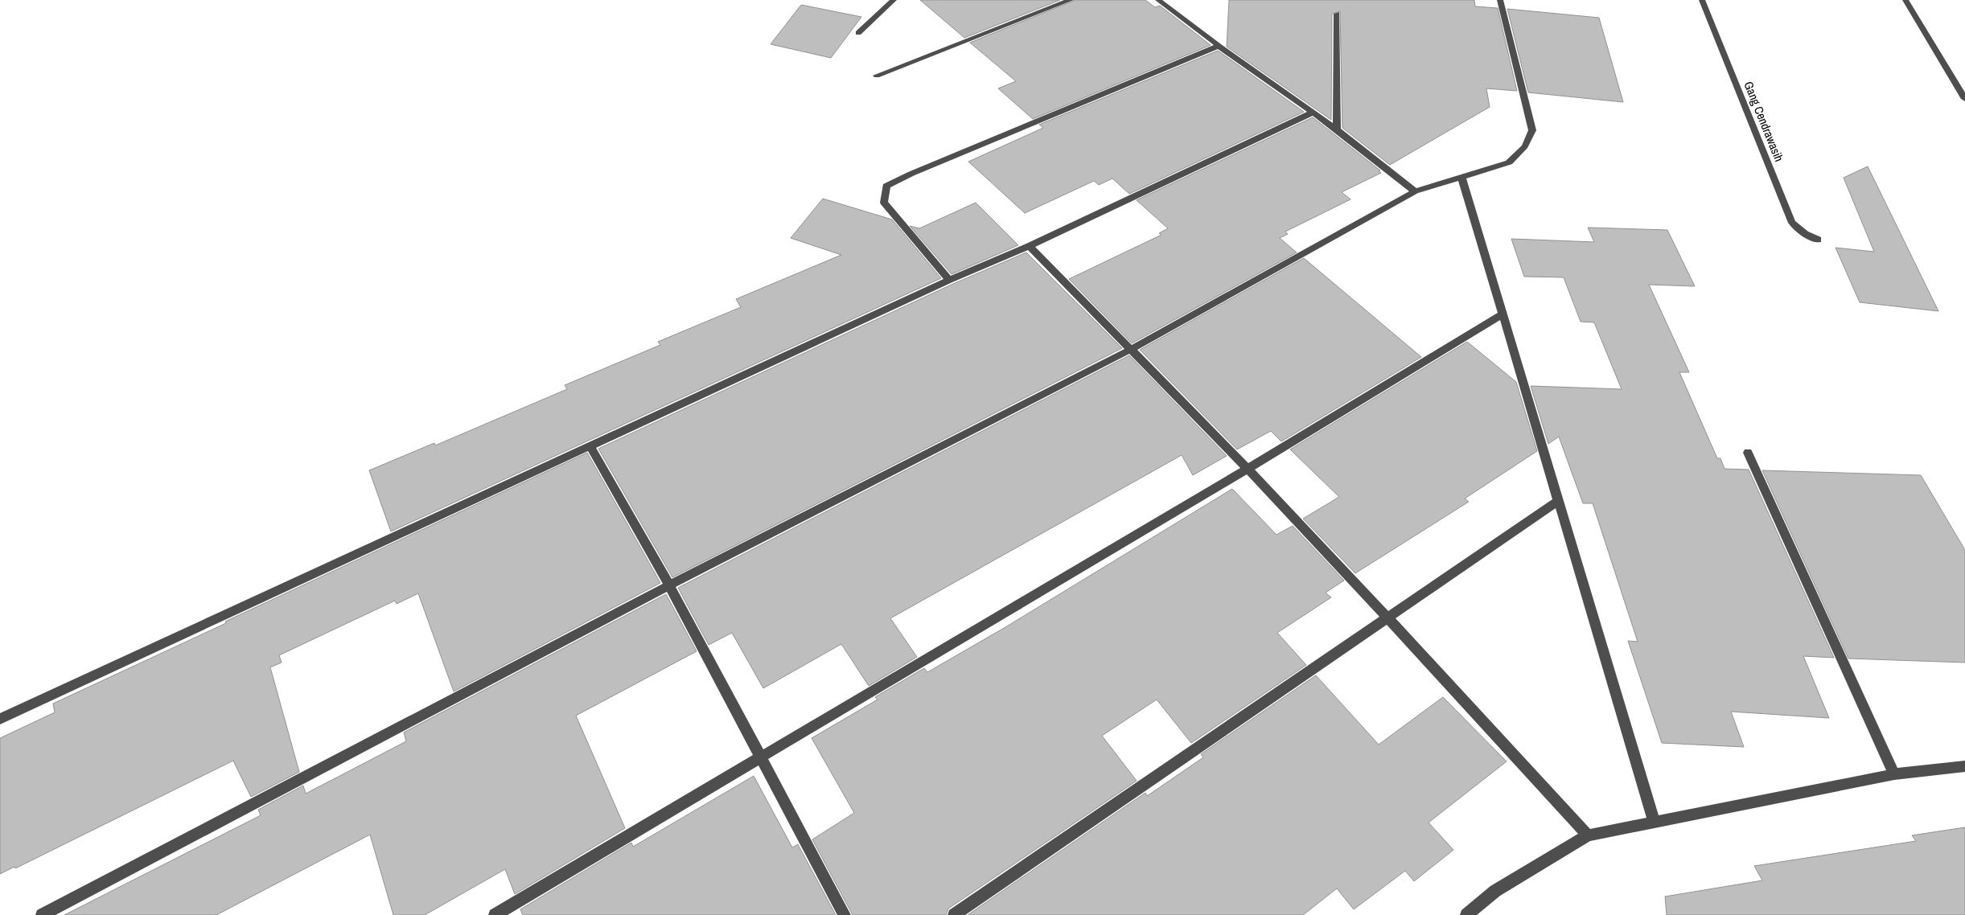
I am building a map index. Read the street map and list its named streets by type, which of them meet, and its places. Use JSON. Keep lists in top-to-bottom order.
{
  "streets": {
    "street": ["Gang Cendrawasih"]
  }
}
